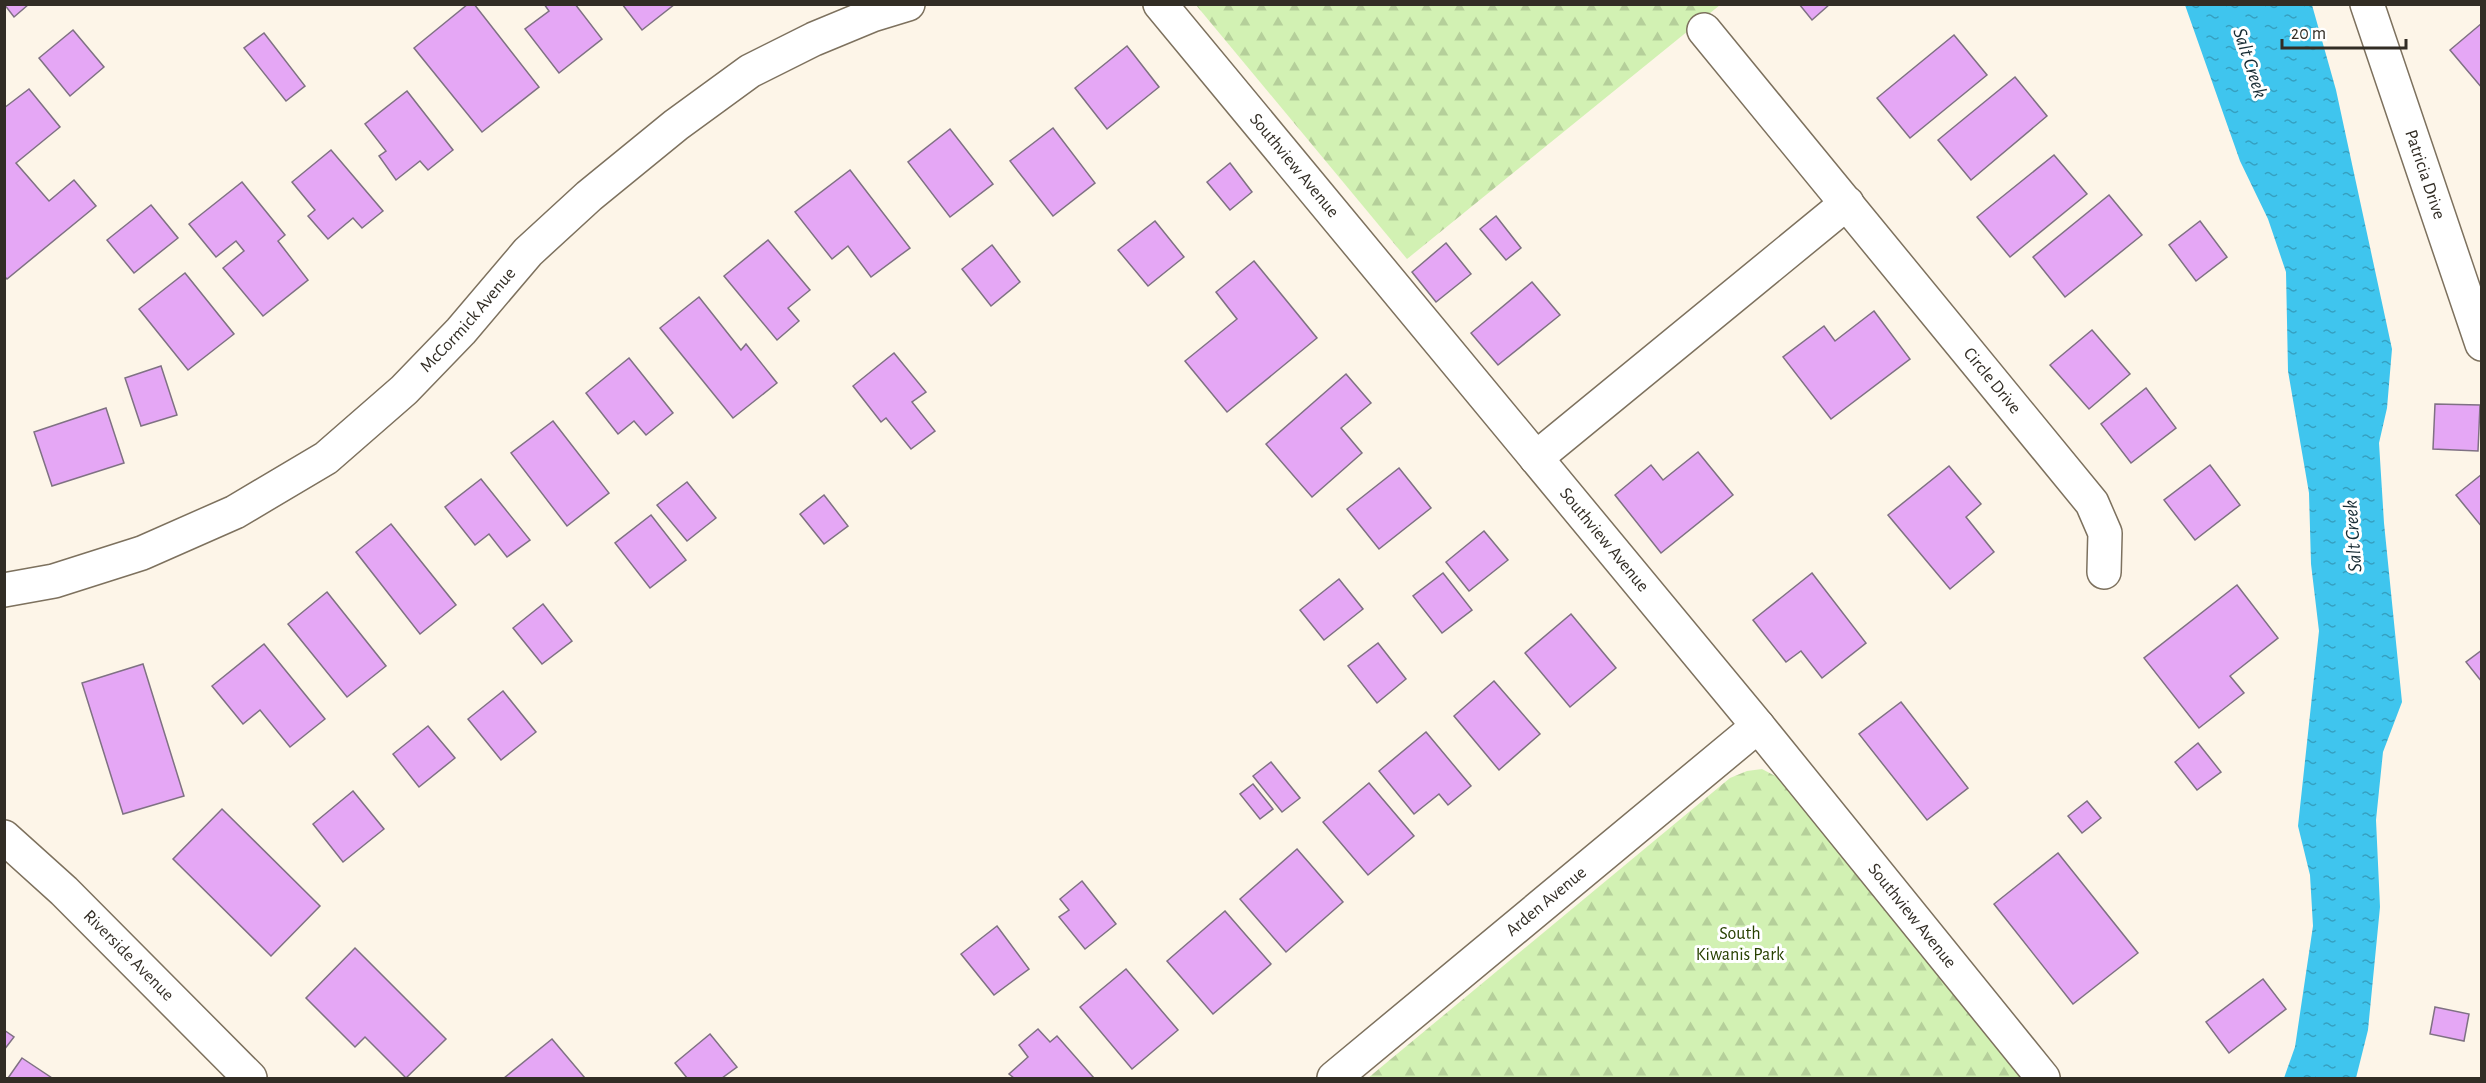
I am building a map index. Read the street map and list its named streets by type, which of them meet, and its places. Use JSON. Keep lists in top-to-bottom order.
{
  "streets": {
    "street": [
      "Southview Avenue",
      "Patricia Drive",
      "McCormick Avenue",
      "Circle Drive",
      "Arden Avenue",
      "Riverside Avenue"
    ]
  },
  "crossings": [
    ["Southview Avenue", "Arden Avenue"]
  ],
  "water": ["Salt Creek"],
  "parks": ["South Kiwanis Park"],
  "scale_bar": "20 m"
}
